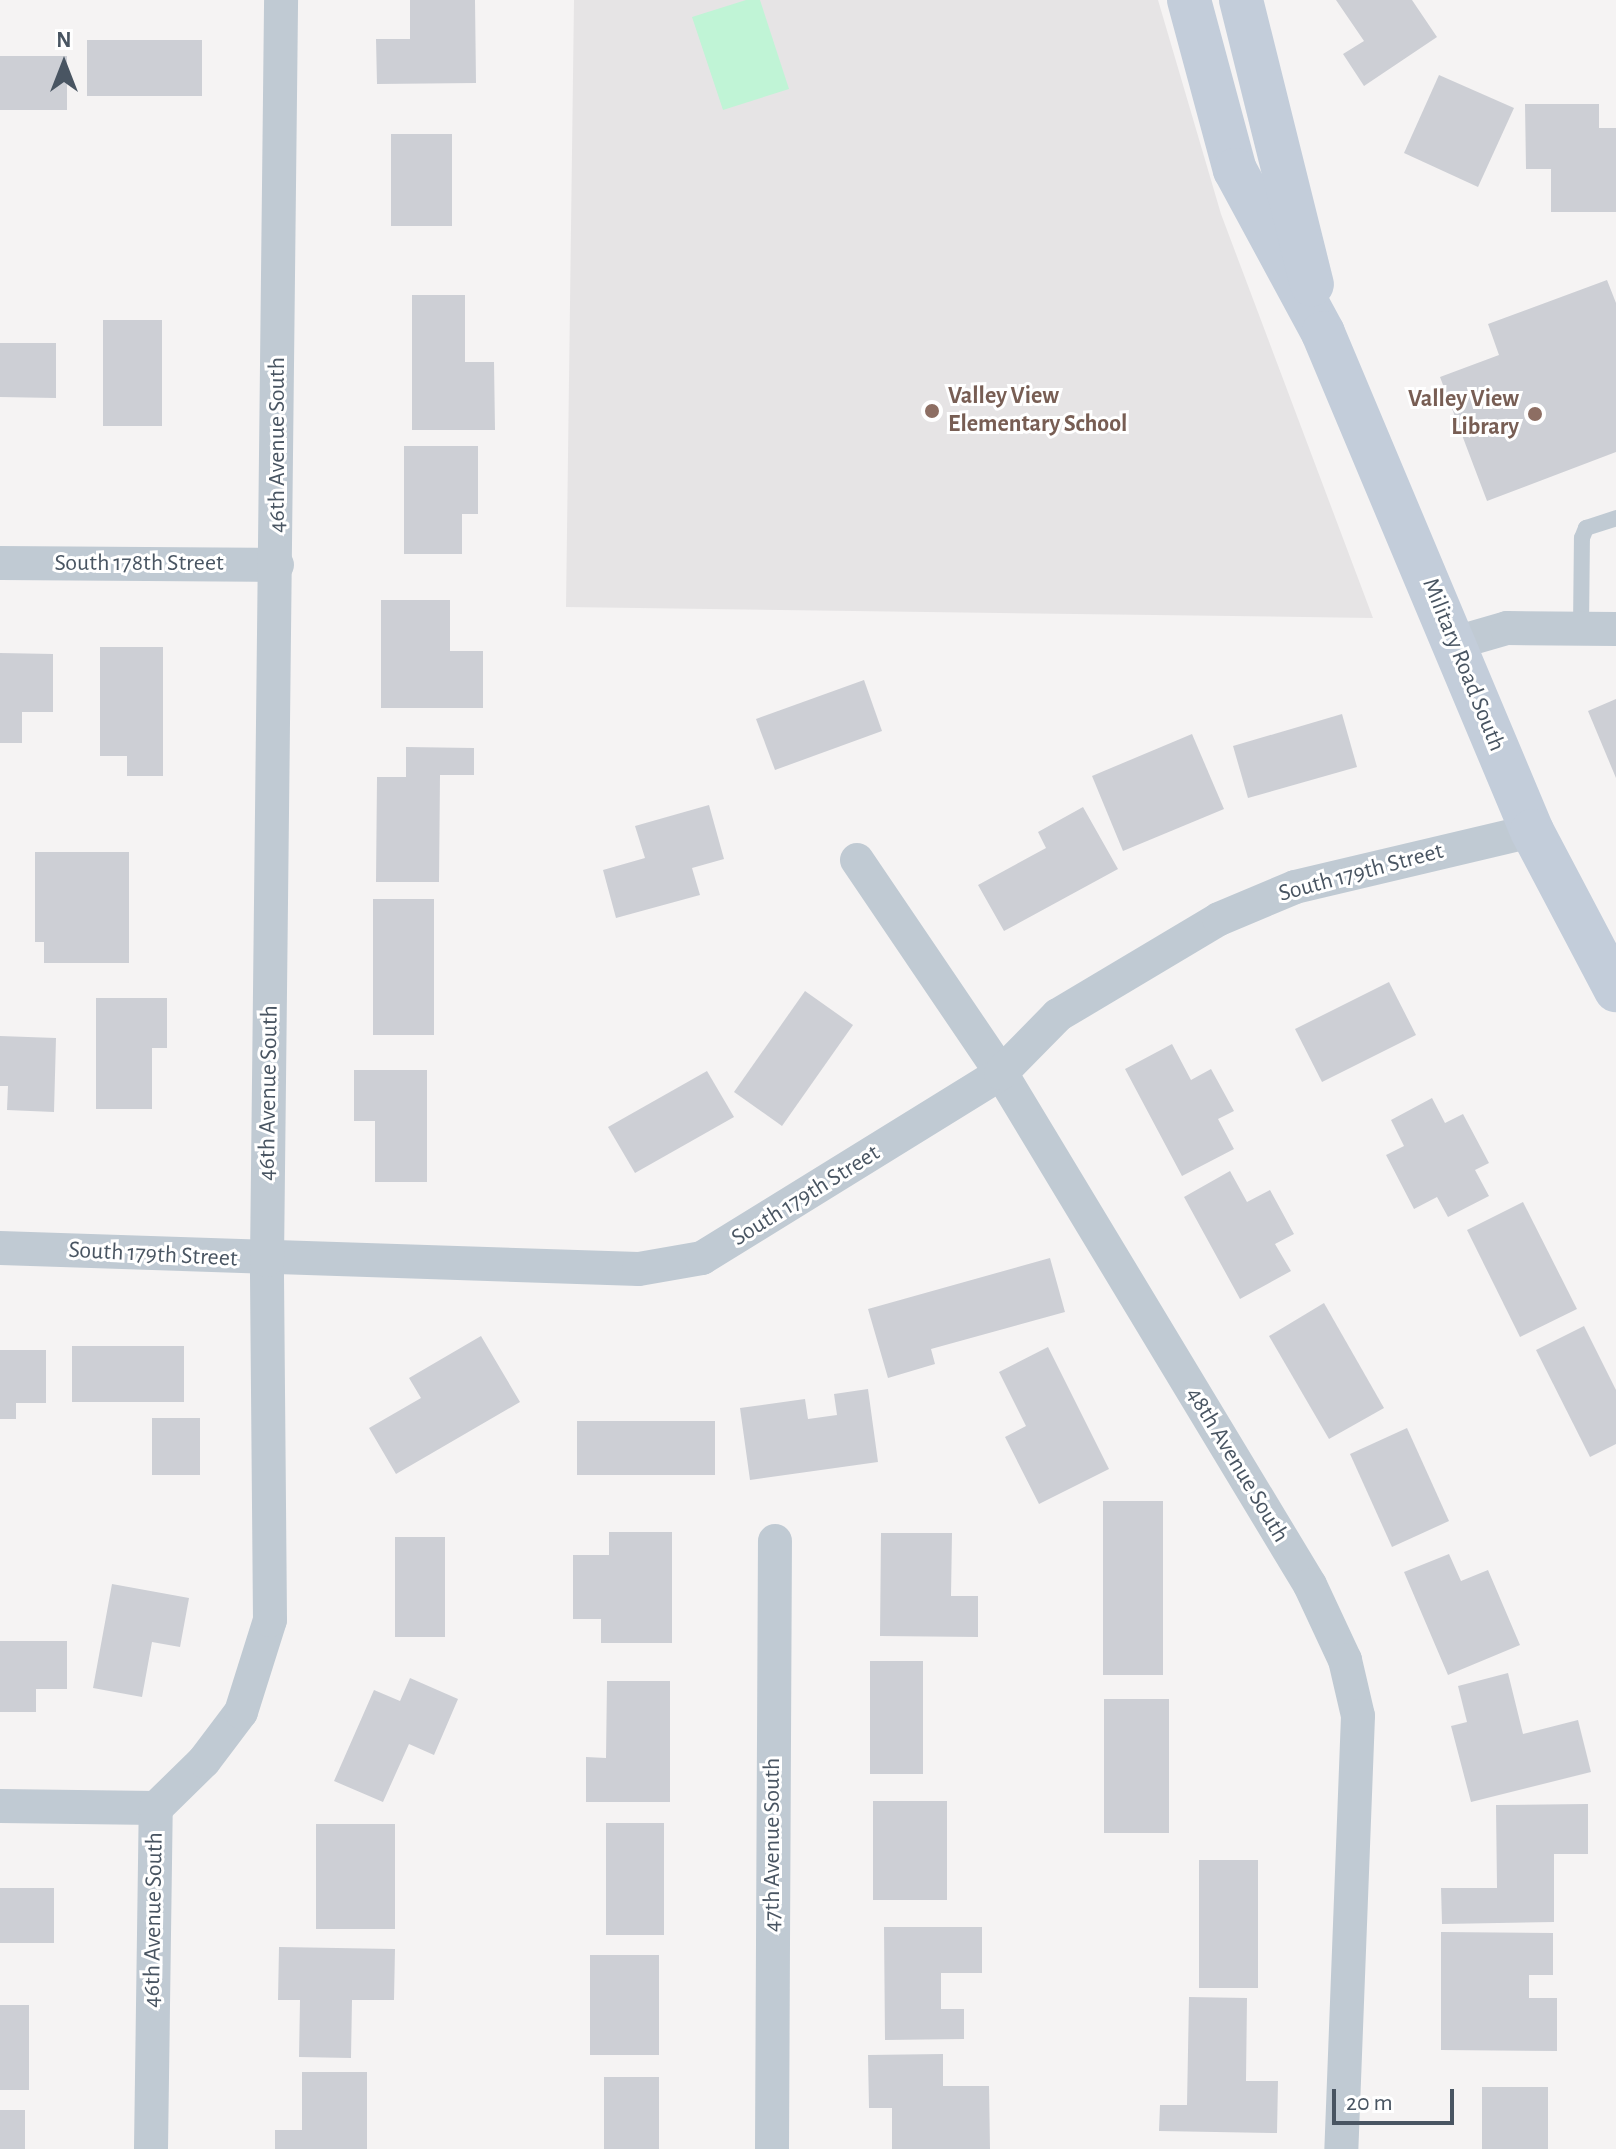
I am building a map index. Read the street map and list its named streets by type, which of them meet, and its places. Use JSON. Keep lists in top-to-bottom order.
{
  "streets": {
    "main road": ["Military Road South"],
    "street": [
      "46th Avenue South",
      "South 178th Street",
      "South 179th Street",
      "48th Avenue South",
      "47th Avenue South"
    ]
  },
  "crossings": [
    ["46th Avenue South", "South 178th Street"],
    ["46th Avenue South", "South 179th Street"],
    ["Military Road South", "South 179th Street"],
    ["South 179th Street", "48th Avenue South"]
  ],
  "places": ["Valley View Elementary School", "Valley View Library"],
  "scale_bar": "20 m",
  "north": "top"
}
